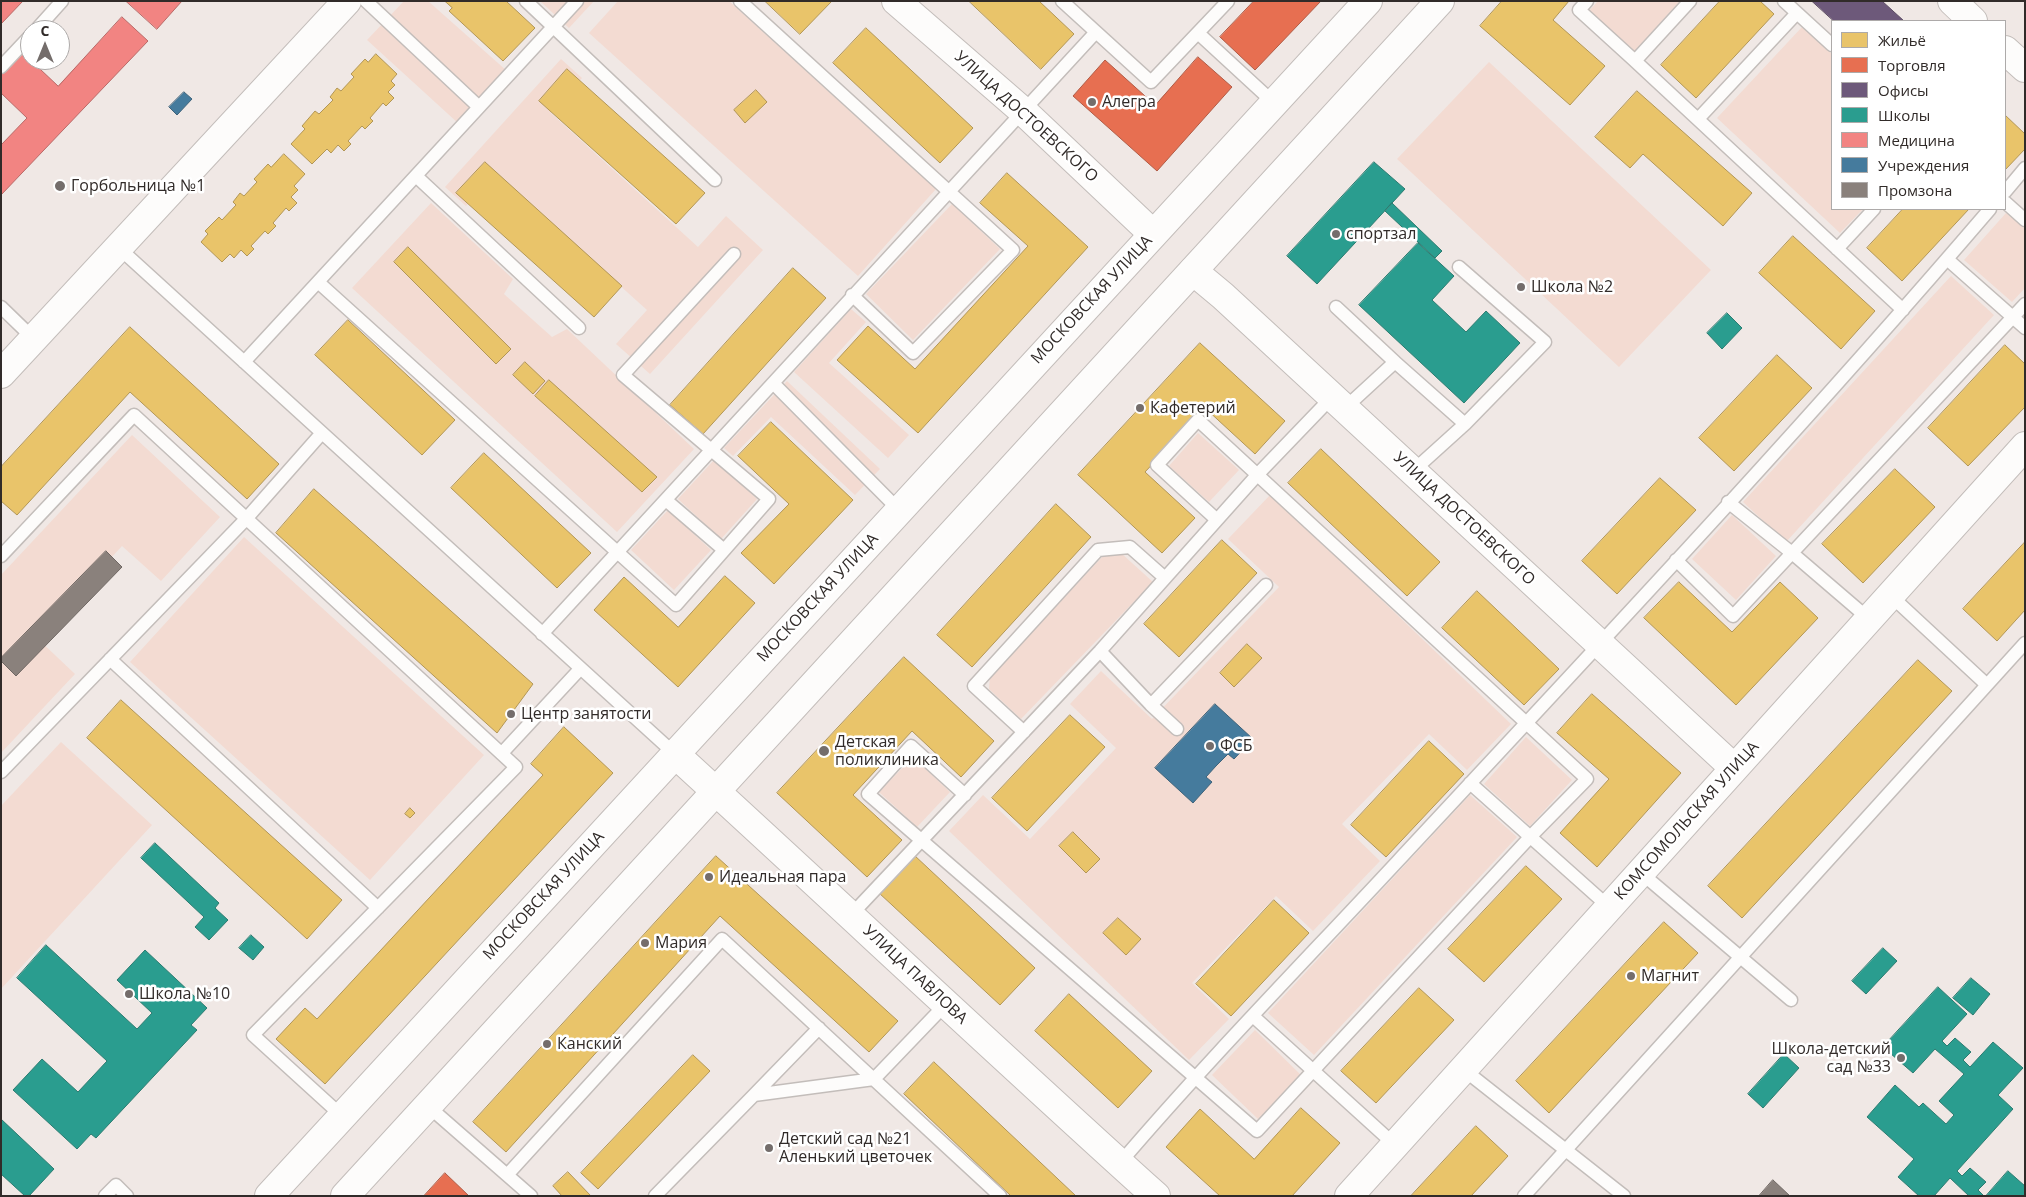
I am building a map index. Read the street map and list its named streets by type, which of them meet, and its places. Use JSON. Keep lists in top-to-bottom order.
{
  "streets": {
    "street": [
      "УЛИЦА ДОСТОЕВСКОГО",
      "МОСКОВСКАЯ УЛИЦА",
      "КОМСОМОЛЬСКАЯ УЛИЦА",
      "УЛИЦА ПАВЛОВА"
    ]
  },
  "crossings": [
    ["УЛИЦА ДОСТОЕВСКОГО", "МОСКОВСКАЯ УЛИЦА"],
    ["УЛИЦА ДОСТОЕВСКОГО", "КОМСОМОЛЬСКАЯ УЛИЦА"],
    ["МОСКОВСКАЯ УЛИЦА", "УЛИЦА ПАВЛОВА"]
  ],
  "places": [
    "Алегра",
    "Горбольница №1",
    "спортзал",
    "Школа №2",
    "Кафетерий",
    "Центр занятости",
    "ФСБ",
    "Детская поликлиника",
    "Идеальная пара",
    "Мария",
    "Магнит",
    "Школа №10",
    "Канский",
    "Школа-детский сад №33",
    "Детский сад №21 Аленький цветочек"
  ],
  "legend": [
    "Жильё",
    "Торговля",
    "Офисы",
    "Школы",
    "Медицина",
    "Учреждения",
    "Промзона"
  ],
  "north": "top"
}
